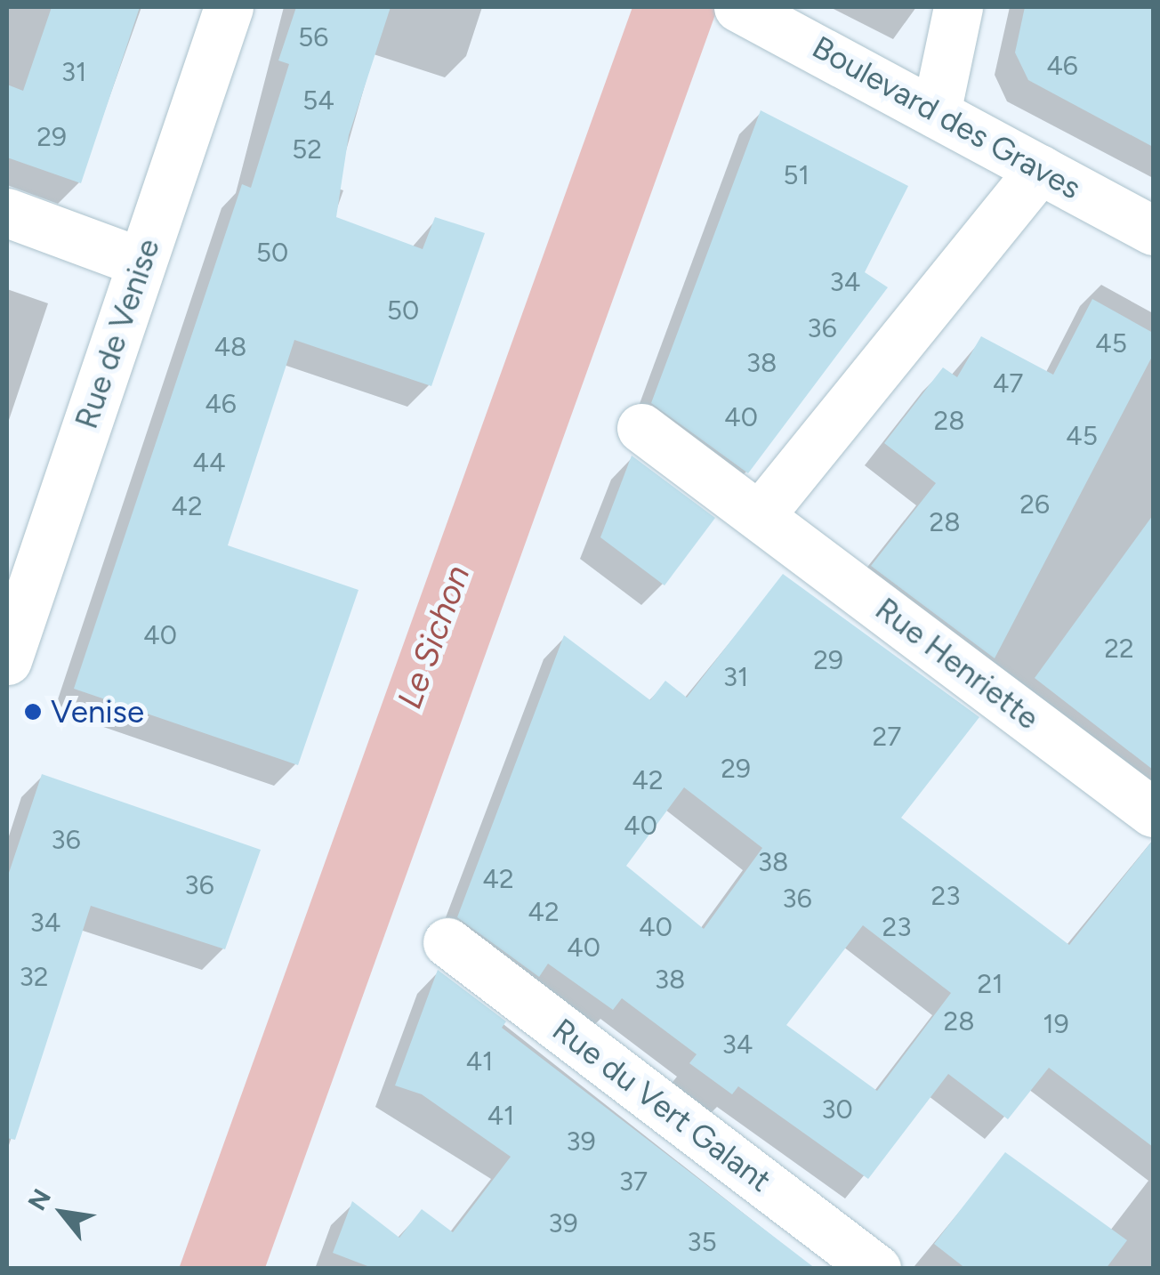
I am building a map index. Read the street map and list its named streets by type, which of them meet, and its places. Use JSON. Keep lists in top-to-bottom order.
{
  "streets": {
    "street": [
      "Boulevard des Graves",
      "Rue de Venise",
      "Rue Henriette",
      "Rue du Vert Galant"
    ]
  },
  "water": ["Le Sichon"],
  "places": ["Venise"],
  "house_numbers": [
    "56",
    "46",
    "31",
    "54",
    "29",
    "52",
    "51",
    "50",
    "34",
    "50",
    "36",
    "45",
    "48",
    "38",
    "47",
    "46",
    "40",
    "28",
    "45",
    "44",
    "26",
    "42",
    "28",
    "40",
    "22",
    "29",
    "31",
    "27",
    "29",
    "42",
    "40",
    "36",
    "38",
    "42",
    "36",
    "23",
    "36",
    "42",
    "34",
    "40",
    "23",
    "40",
    "32",
    "38",
    "21",
    "28",
    "19",
    "34",
    "41",
    "30",
    "41",
    "39",
    "37",
    "39",
    "35"
  ],
  "north": "top left"
}
